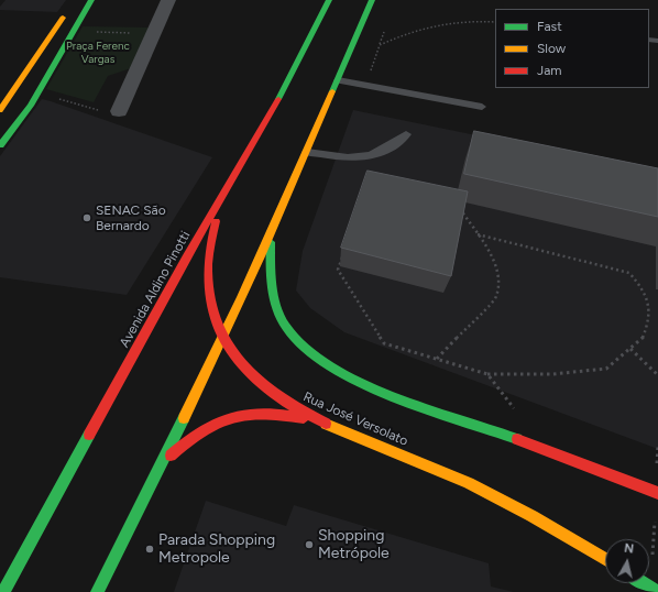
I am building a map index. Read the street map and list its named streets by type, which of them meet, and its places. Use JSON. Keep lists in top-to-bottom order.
{
  "streets": {
    "main road": ["Avenida Aldino Pinotti", "Rua José Versolato"]
  },
  "crossings": [
    ["Avenida Aldino Pinotti", "Rua José Versolato"]
  ],
  "parks": ["Praça Ferenc Vargas"],
  "places": ["SENAC São Bernardo", "Shopping Metrópole", "Parada Shopping Metropole"],
  "legend": ["Fast", "Slow", "Jam"],
  "north": "top"
}
